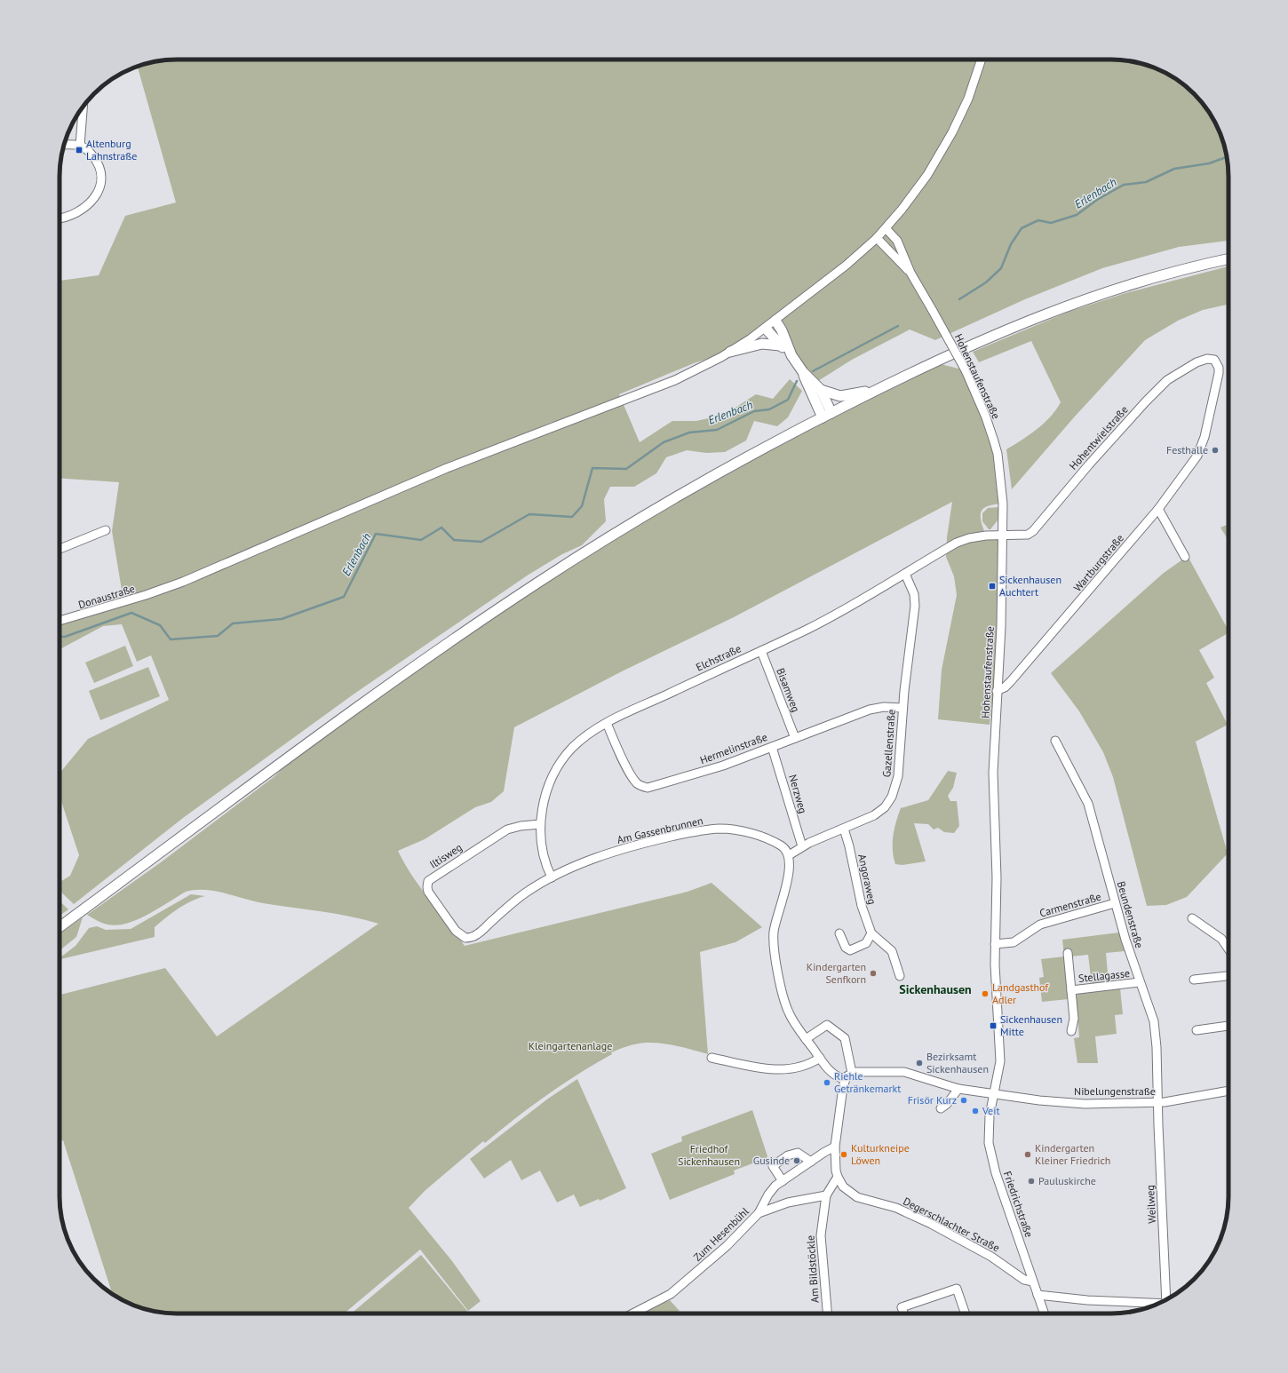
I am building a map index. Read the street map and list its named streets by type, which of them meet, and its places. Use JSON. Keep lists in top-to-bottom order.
{
  "streets": {
    "street": [
      "Hohenstaufenstraße",
      "Hohentwielstraße",
      "Wartburgstraße",
      "Donaustraße",
      "Elchstraße",
      "Bisamweg",
      "Gazellenstraße",
      "Hermelinstraße",
      "Nerzweg",
      "Am Gassenbrunnen",
      "Iltisweg",
      "Angoraweg",
      "Carmenstraße",
      "Beundenstraße",
      "Stellagasse",
      "Nibelungenstraße",
      "Friedrichstraße",
      "Weilweg",
      "Degerschlachter Straße",
      "Zum Hesenbühl",
      "Am Bildstöckle"
    ]
  },
  "crossings": [
    ["Hohenstaufenstraße", "Hohentwielstraße"],
    ["Hohenstaufenstraße", "Wartburgstraße"],
    ["Hohenstaufenstraße", "Donaustraße"],
    ["Hohenstaufenstraße", "Elchstraße"],
    ["Hohenstaufenstraße", "Carmenstraße"],
    ["Hohenstaufenstraße", "Nibelungenstraße"],
    ["Hohenstaufenstraße", "Friedrichstraße"],
    ["Hohentwielstraße", "Wartburgstraße"],
    ["Hohentwielstraße", "Elchstraße"],
    ["Elchstraße", "Bisamweg"],
    ["Elchstraße", "Gazellenstraße"],
    ["Elchstraße", "Hermelinstraße"],
    ["Elchstraße", "Am Gassenbrunnen"],
    ["Elchstraße", "Iltisweg"],
    ["Bisamweg", "Hermelinstraße"],
    ["Gazellenstraße", "Hermelinstraße"],
    ["Gazellenstraße", "Nerzweg"],
    ["Gazellenstraße", "Am Gassenbrunnen"],
    ["Gazellenstraße", "Angoraweg"],
    ["Hermelinstraße", "Nerzweg"],
    ["Am Gassenbrunnen", "Iltisweg"],
    ["Carmenstraße", "Beundenstraße"],
    ["Beundenstraße", "Stellagasse"],
    ["Beundenstraße", "Nibelungenstraße"],
    ["Beundenstraße", "Weilweg"],
    ["Nibelungenstraße", "Friedrichstraße"],
    ["Nibelungenstraße", "Weilweg"],
    ["Friedrichstraße", "Degerschlachter Straße"],
    ["Zum Hesenbühl", "Am Bildstöckle"]
  ],
  "districts": ["Sickenhausen"],
  "water": ["Erlenbach"],
  "parks": ["Kleingartenanlage", "Friedhof Sickenhausen"],
  "places": {
    "transit": ["Altenburg Lahnstraße", "Sickenhausen Auchtert", "Sickenhausen Mitte"],
    "other": [
      "Festhalle",
      "Kindergarten Senfkorn",
      "Landgasthof Adler",
      "Bezirksamt Sickenhausen",
      "Riehle Getränkemarkt",
      "Frisör Kurz",
      "Veit",
      "Kulturkneipe Löwen",
      "Kindergarten Kleiner Friedrich",
      "Gusinde",
      "Pauluskirche"
    ]
  }
}
